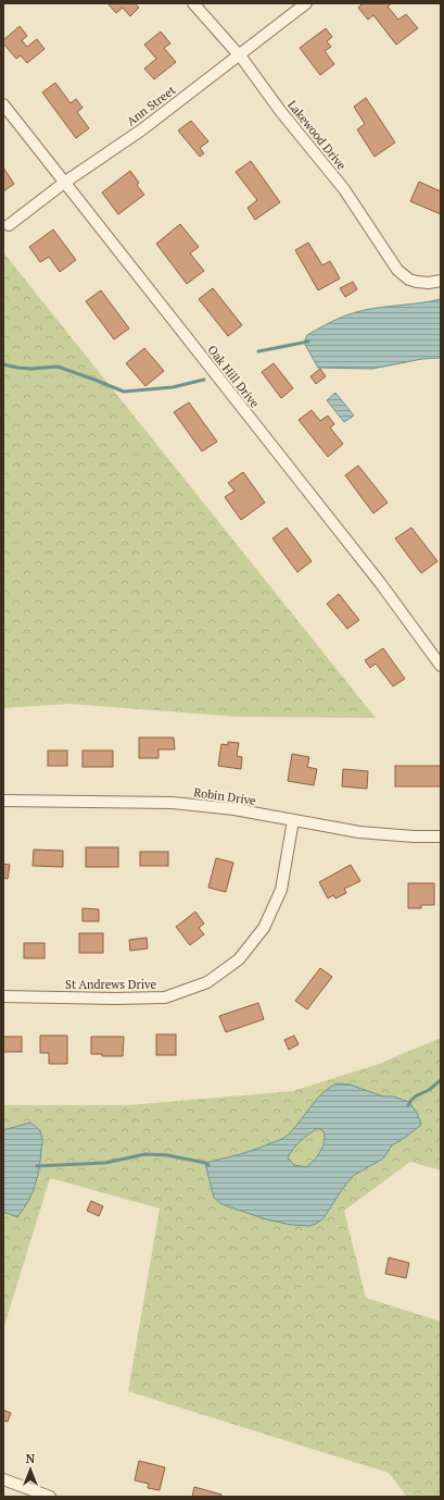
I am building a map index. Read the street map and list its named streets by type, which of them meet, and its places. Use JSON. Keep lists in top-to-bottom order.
{
  "streets": {
    "street": [
      "Ann Street",
      "Lakewood Drive",
      "Oak Hill Drive",
      "Robin Drive",
      "St Andrews Drive"
    ]
  },
  "crossings": [
    ["Ann Street", "Lakewood Drive"],
    ["Ann Street", "Oak Hill Drive"],
    ["Robin Drive", "St Andrews Drive"]
  ],
  "north": "top"
}
